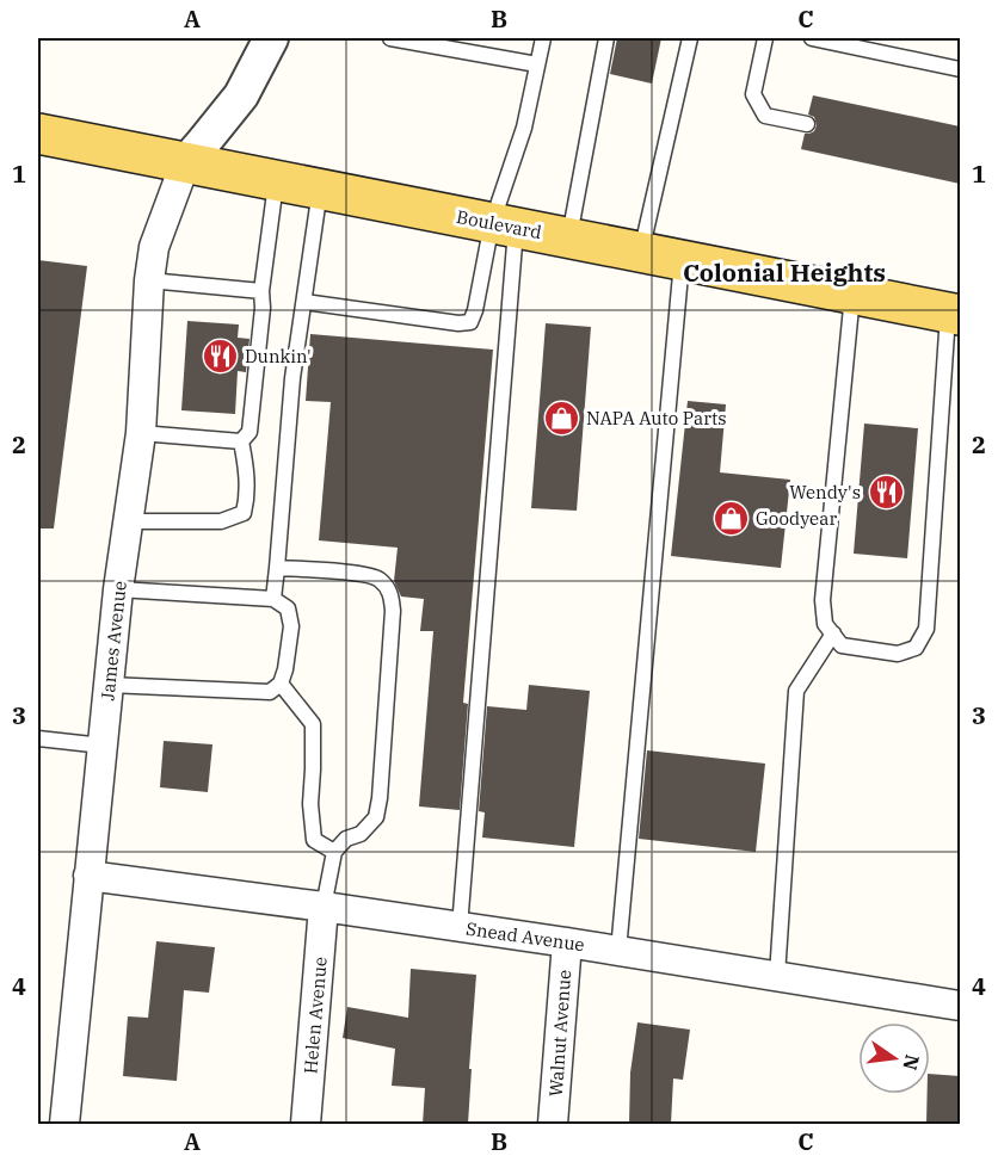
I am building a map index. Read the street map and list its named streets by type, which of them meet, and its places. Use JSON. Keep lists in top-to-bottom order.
{
  "streets": {
    "main road": ["Boulevard"],
    "street": [
      "James Avenue",
      "Snead Avenue",
      "Helen Avenue",
      "Walnut Avenue"
    ]
  },
  "crossings": [
    ["Boulevard", "James Avenue"],
    ["James Avenue", "Snead Avenue"],
    ["Snead Avenue", "Helen Avenue"],
    ["Snead Avenue", "Walnut Avenue"]
  ],
  "districts": ["Colonial Heights"],
  "places": {
    "restaurant": ["Dunkin'", "Wendy's"],
    "shop": ["NAPA Auto Parts", "Goodyear"]
  },
  "north": "right",
  "grid": {
    "columns": ["A", "B", "C"],
    "rows": [
      "1",
      "2",
      "3",
      "4"
    ]
  }
}
